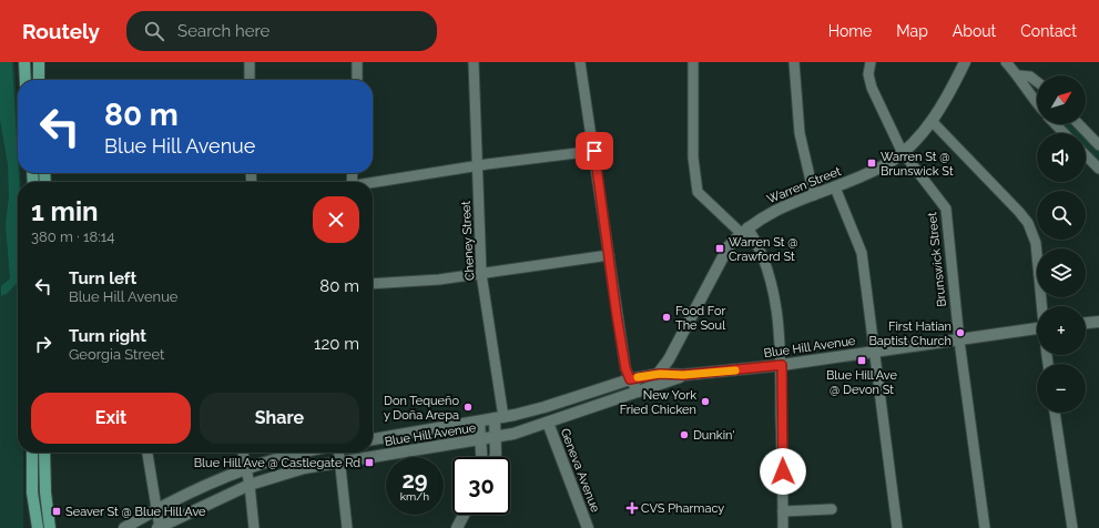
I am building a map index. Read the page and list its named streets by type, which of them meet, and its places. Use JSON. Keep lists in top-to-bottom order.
{
  "streets": {
    "main road": ["Warren Street", "Blue Hill Avenue", "Geneva Avenue"],
    "street": ["Cheney Street", "Brunswick Street"]
  },
  "crossings": [
    ["Warren Street", "Brunswick Street"],
    ["Warren Street", "Blue Hill Avenue"],
    ["Cheney Street", "Blue Hill Avenue"],
    ["Brunswick Street", "Blue Hill Avenue"],
    ["Blue Hill Avenue", "Geneva Avenue"]
  ],
  "places": {
    "transit": [
      "Warren St @ Brunswick St",
      "Warren St @ Crawford St",
      "Blue Hill Ave @ Devon St",
      "Blue Hill Ave @ Castlegate Rd",
      "Seaver St @ Blue Hill Ave"
    ],
    "other": [
      "Food For The Soul",
      "First Hatian Baptist Church",
      "New York Fried Chicken",
      "Don Tequeño y Doña Arepa",
      "Dunkin'"
    ],
    "health": ["CVS Pharmacy"]
  },
  "north": "top right",
  "page": {
    "header": "Routely",
    "search": "Search here",
    "nav": [
      "Home",
      "Map",
      "About",
      "Contact"
    ],
    "map_buttons": ["+", "−"],
    "turn": ["80 m", "Blue Hill Avenue"],
    "heading": ["1 min", "380 m · 18:14"],
    "list": [
      {
        "name": "Turn left",
        "note": "Blue Hill Avenue",
        "value": "80 m"
      },
      {
        "name": "Turn right",
        "note": "Georgia Street",
        "value": "120 m"
      }
    ],
    "buttons": ["Exit", "Share"],
    "speed": "29 km/h",
    "limit": "30"
  }
}
